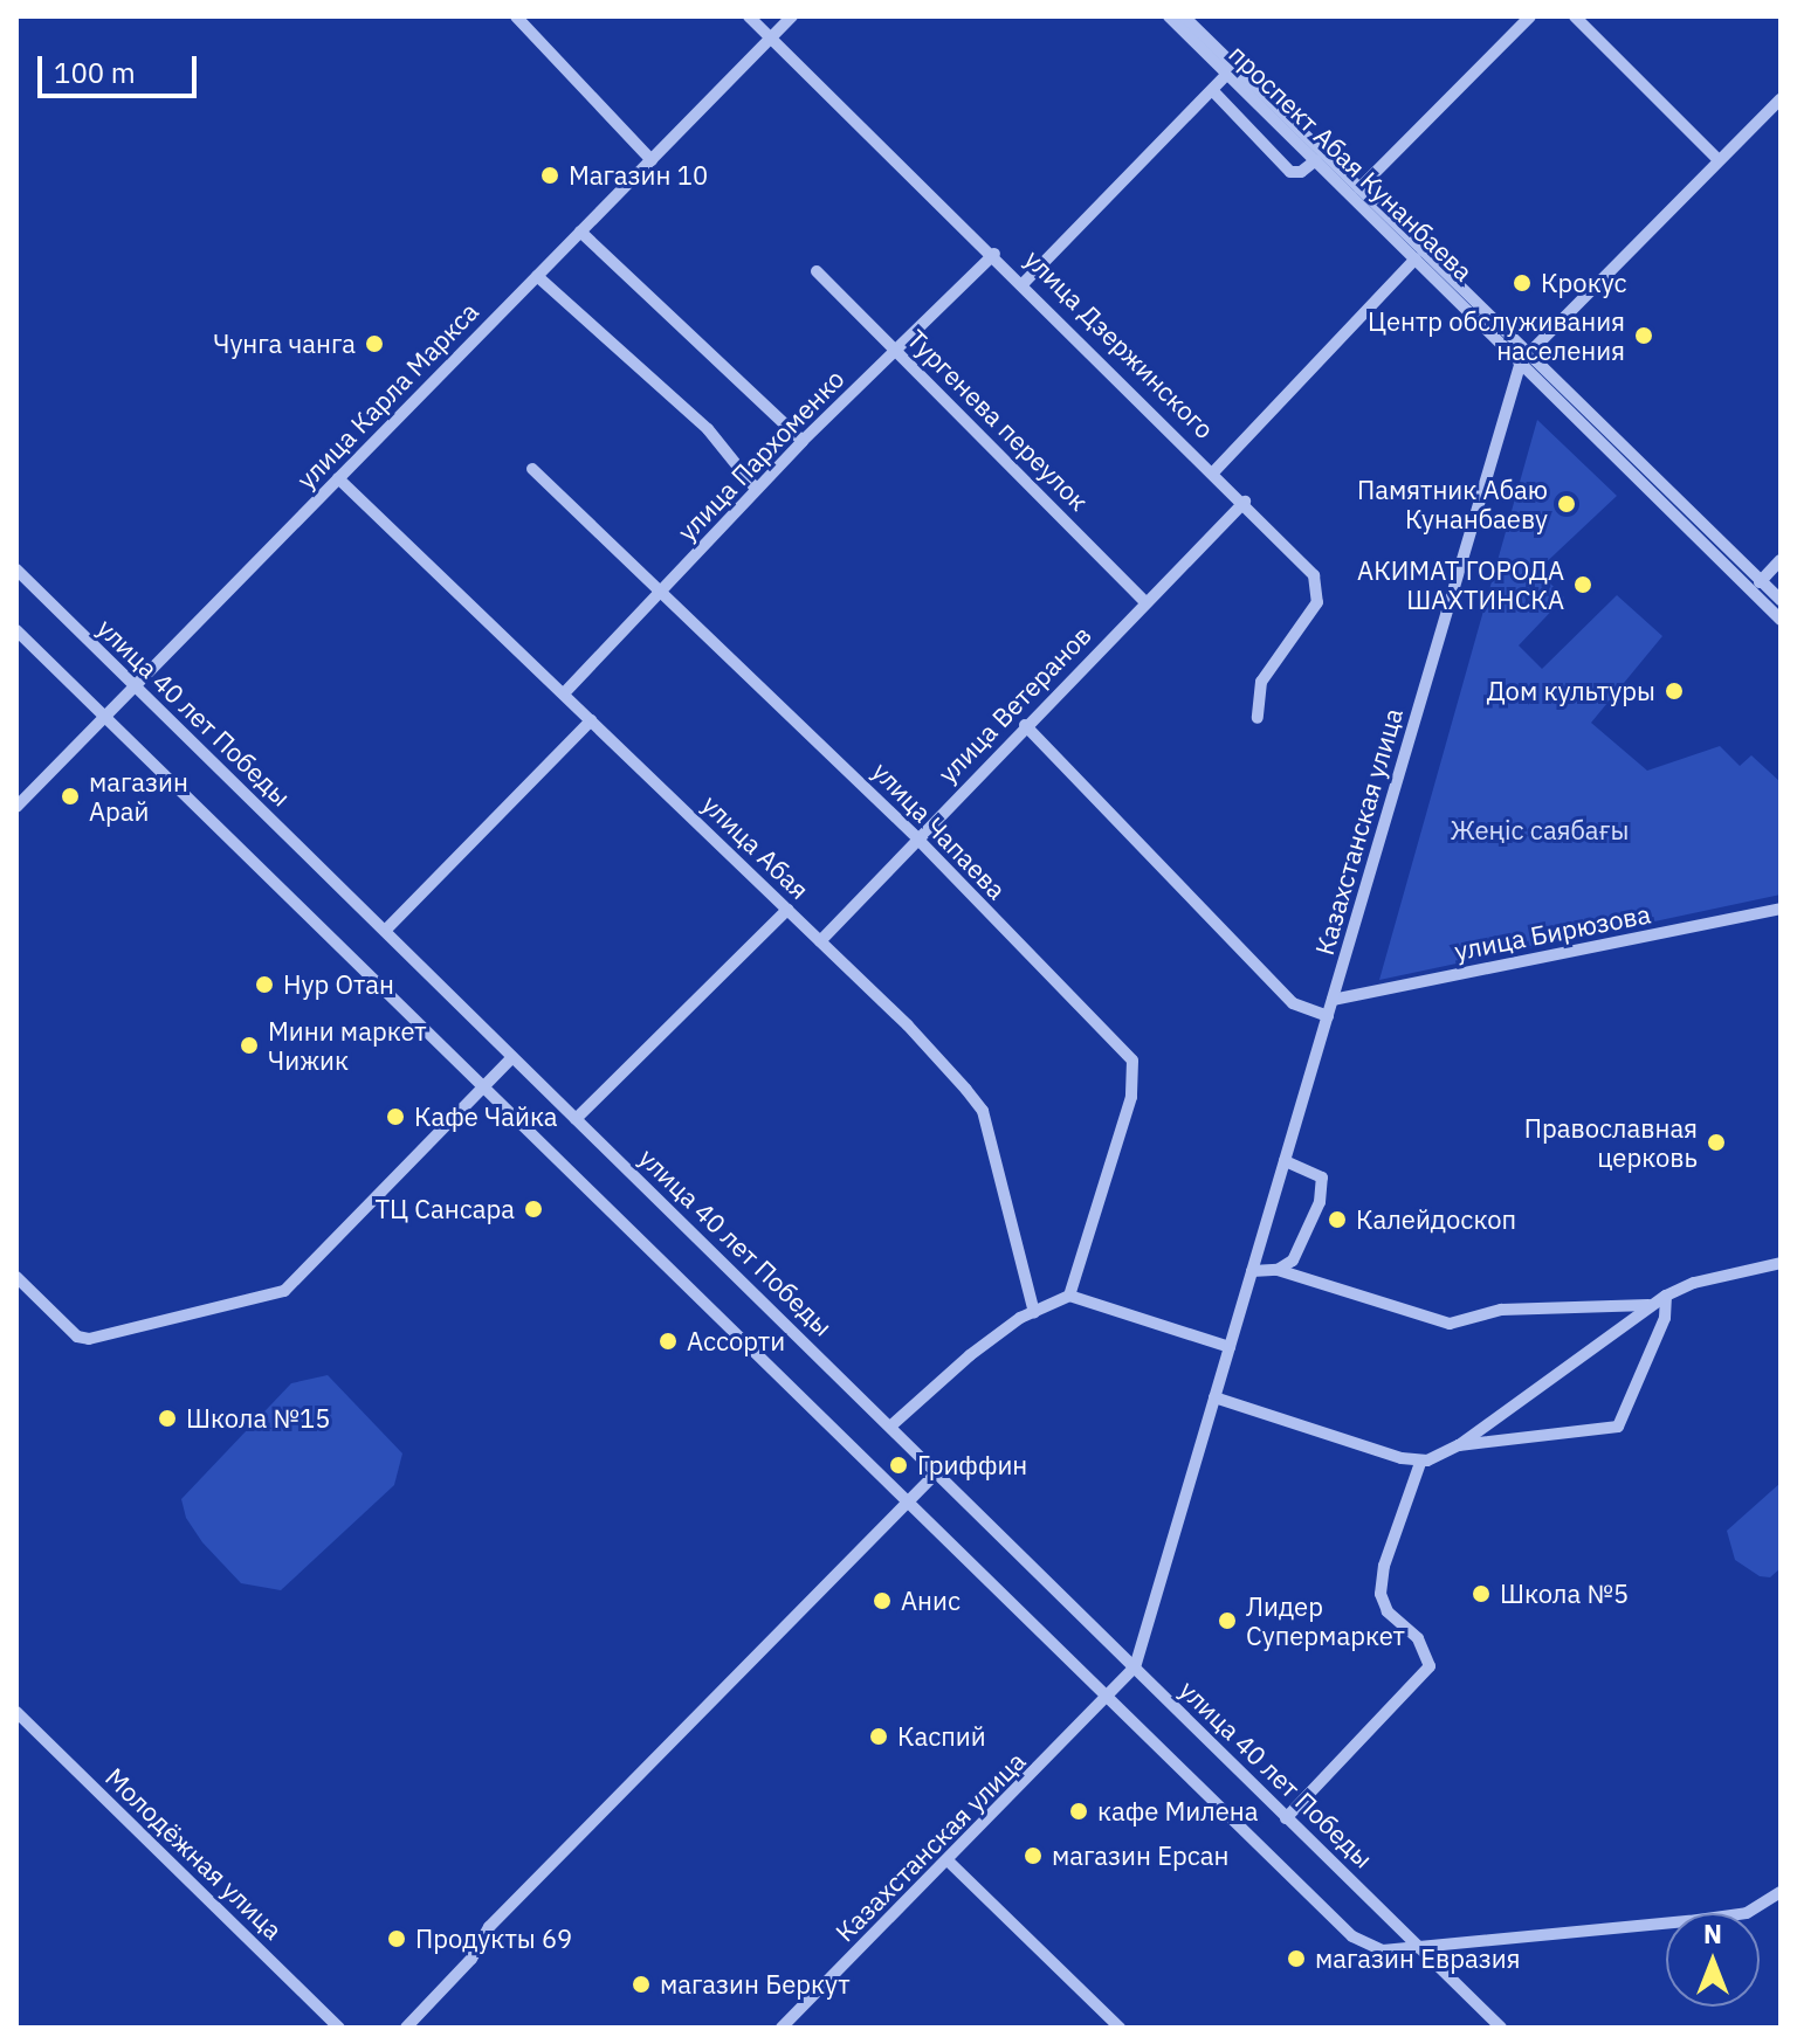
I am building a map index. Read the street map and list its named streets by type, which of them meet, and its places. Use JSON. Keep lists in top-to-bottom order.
{
  "streets": {
    "street": [
      "проспект Абая Кунанбаева",
      "улица Дзержинского",
      "улица Карла Маркса",
      "Тургенева переулок",
      "улица Пархоменко",
      "улица Ветеранов",
      "улица 40 лет Победы",
      "улица Чапаева",
      "Казахстанская улица",
      "улица Абая",
      "улица Бирюзова",
      "Молодёжная улица"
    ]
  },
  "crossings": [
    ["проспект Абая Кунанбаева", "Казахстанская улица"],
    ["улица Дзержинского", "улица Карла Маркса"],
    ["улица Дзержинского", "улица Пархоменко"],
    ["улица Дзержинского", "улица Ветеранов"],
    ["улица Карла Маркса", "улица 40 лет Победы"],
    ["улица Карла Маркса", "улица Абая"],
    ["Тургенева переулок", "улица Пархоменко"],
    ["Тургенева переулок", "улица Ветеранов"],
    ["улица Пархоменко", "улица Чапаева"],
    ["улица Пархоменко", "улица Абая"],
    ["улица Ветеранов", "улица Чапаева"],
    ["улица Ветеранов", "улица Абая"],
    ["улица 40 лет Победы", "Казахстанская улица"],
    ["Казахстанская улица", "улица Бирюзова"]
  ],
  "parks": ["Жеңіс саябағы"],
  "places": [
    "Магазин 10",
    "Крокус",
    "Центр обслуживания населения",
    "Чунга чанга",
    "Памятник Абаю Кунанбаеву",
    "АКИМАТ ГОРОДА ШАХТИНСКА",
    "Дом культуры",
    "магазин Арай",
    "Нур Отан",
    "Мини маркет Чижик",
    "Кафе Чайка",
    "Православная церковь",
    "ТЦ Сансара",
    "Калейдоскоп",
    "Ассорти",
    "Школа №15",
    "Гриффин",
    "Школа №5",
    "Анис",
    "Лидер Супермаркет",
    "Каспий",
    "кафе Милена",
    "магазин Ерсан",
    "Продукты 69",
    "магазин Евразия",
    "магазин Беркут"
  ],
  "scale_bar": "100 m",
  "north": "top"
}
